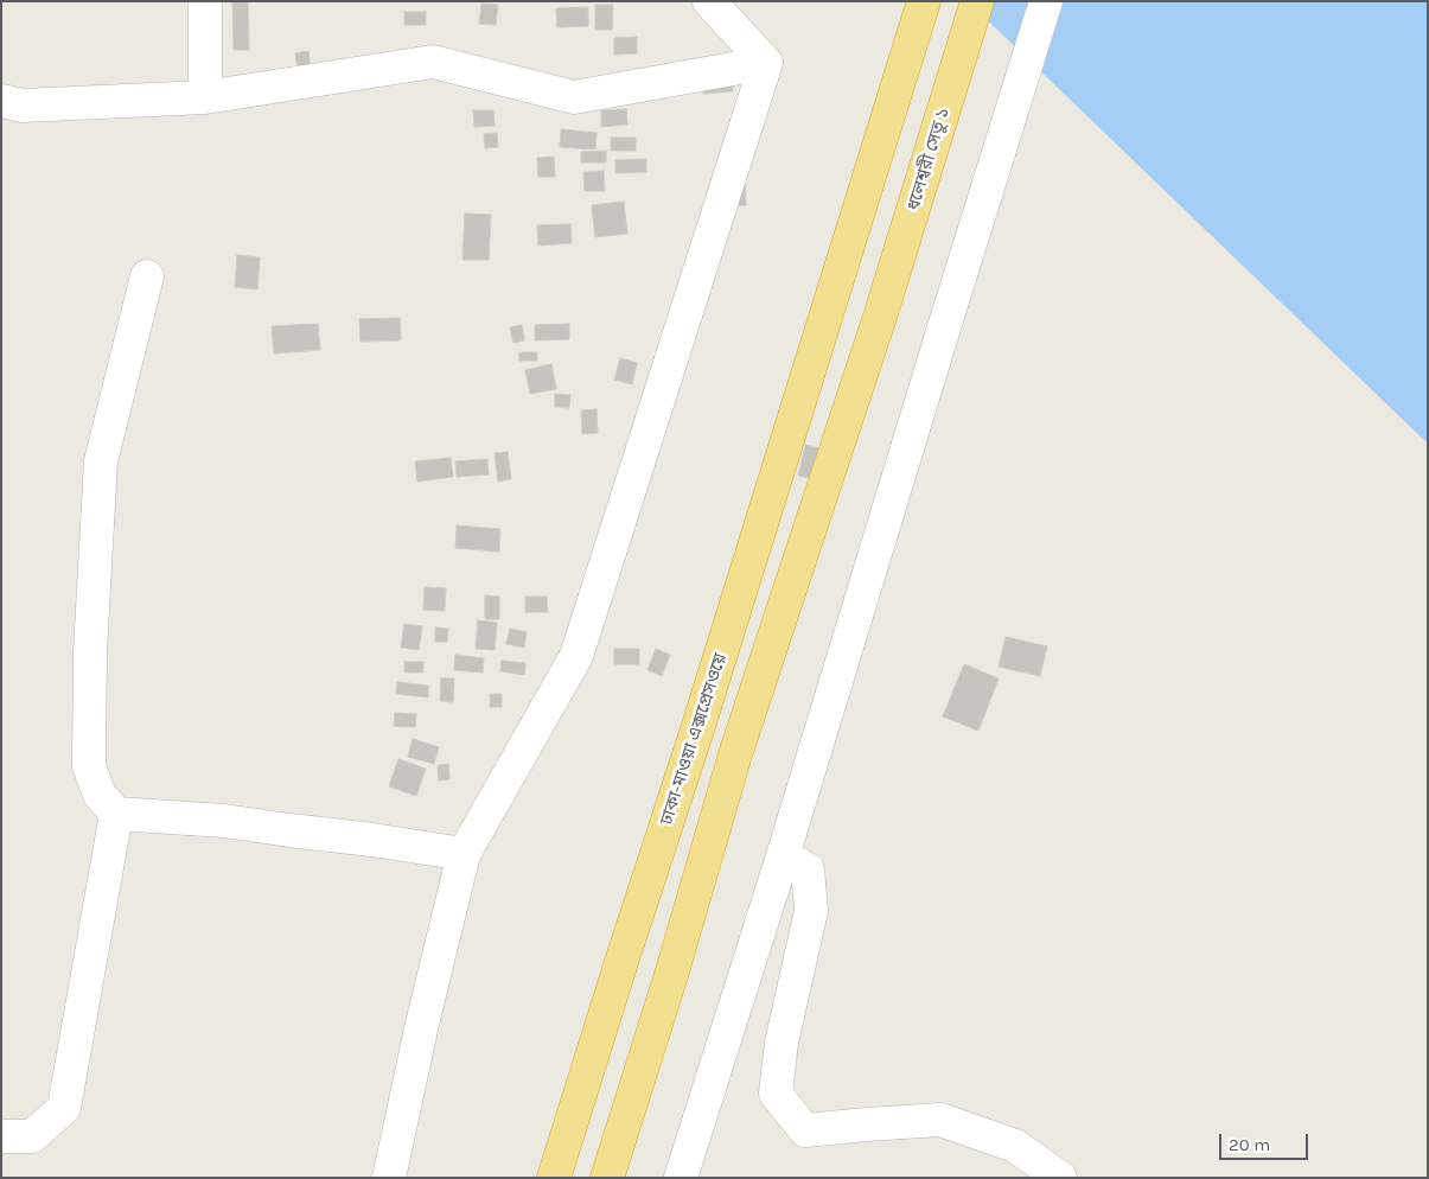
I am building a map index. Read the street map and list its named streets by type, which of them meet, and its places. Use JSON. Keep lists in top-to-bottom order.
{
  "streets": {
    "highway": ["ধলেশ্বরী সেতু ১", "ঢাকা-মাওয়া এক্সপ্রেসওয়ে"]
  },
  "scale_bar": "20 m"
}
